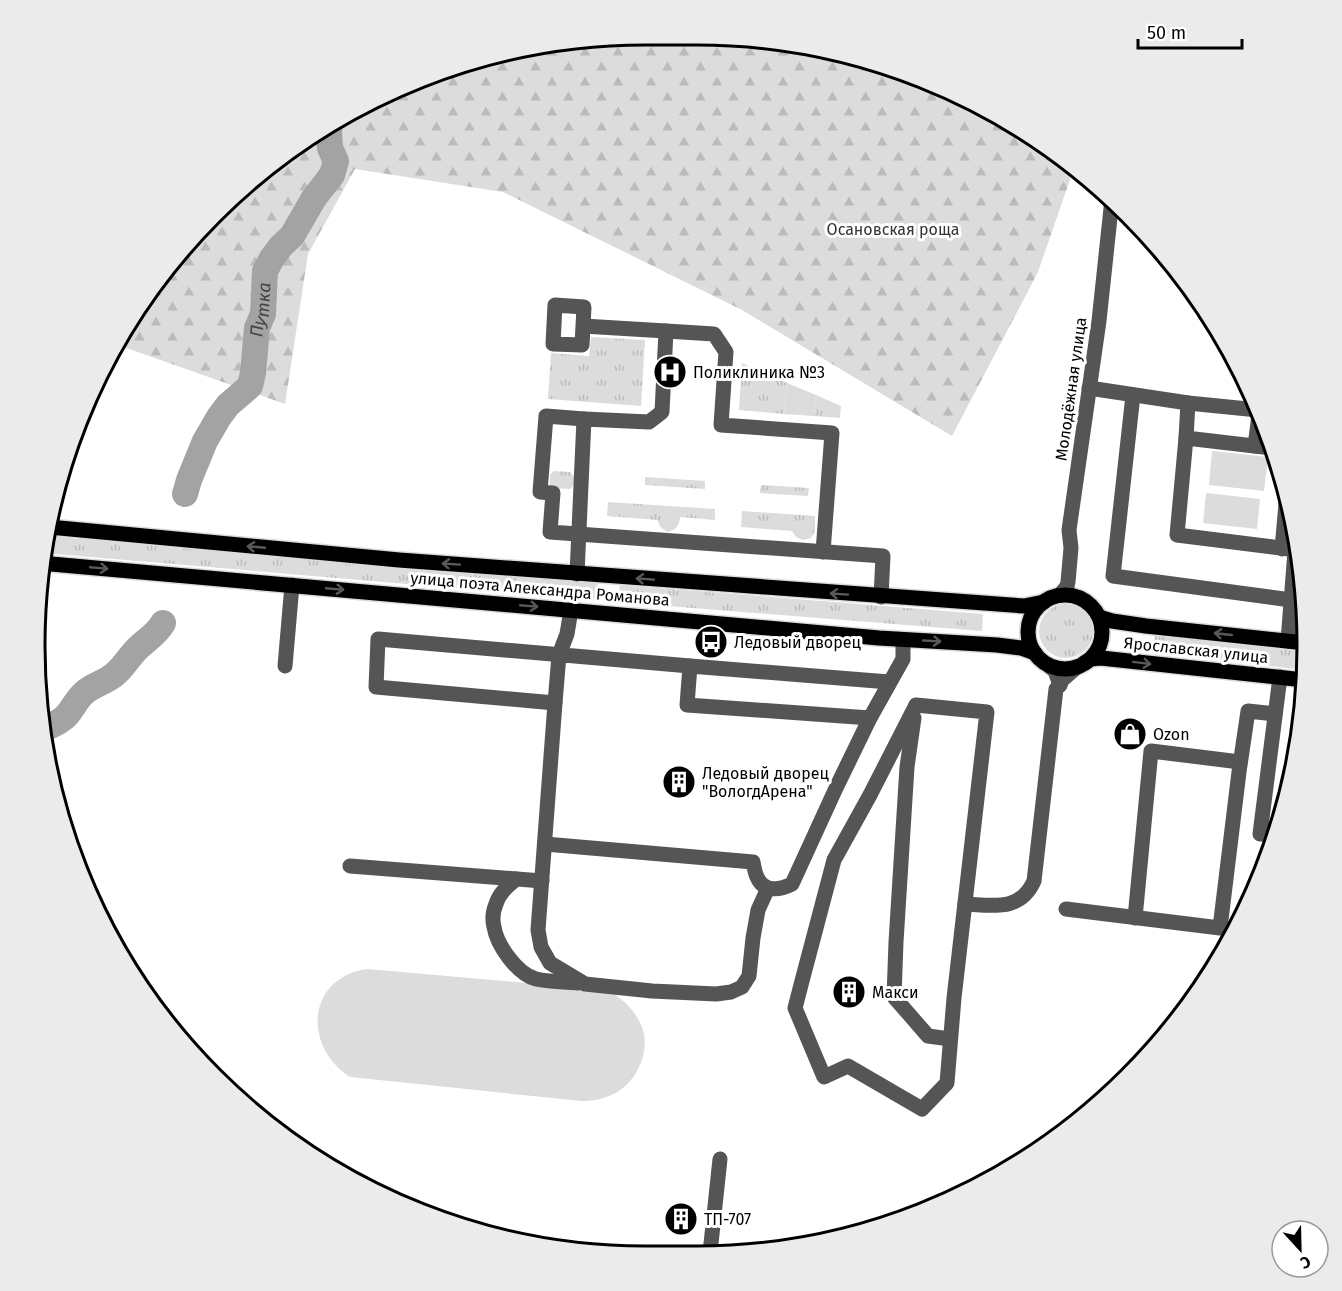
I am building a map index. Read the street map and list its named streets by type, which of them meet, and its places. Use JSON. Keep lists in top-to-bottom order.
{
  "streets": {
    "main road": ["улица поэта Александра Романова", "Ярославская улица"],
    "street": ["Молодёжная улица"]
  },
  "crossings": [
    ["Молодёжная улица", "улица поэта Александра Романова"],
    ["Молодёжная улица", "Ярославская улица"],
    ["улица поэта Александра Романова", "Ярославская улица"]
  ],
  "water": ["Путка"],
  "parks": ["Осановская роща"],
  "places": {
    "hospital": ["Поликлиника №3"],
    "bus stop": ["Ледовый дворец"],
    "shop": ["Ozon"],
    "building": ["Ледовый дворец \"ВологдАрена\"", "Макси", "ТП-707"]
  },
  "scale_bar": "50 m",
  "north": "bottom"
}
